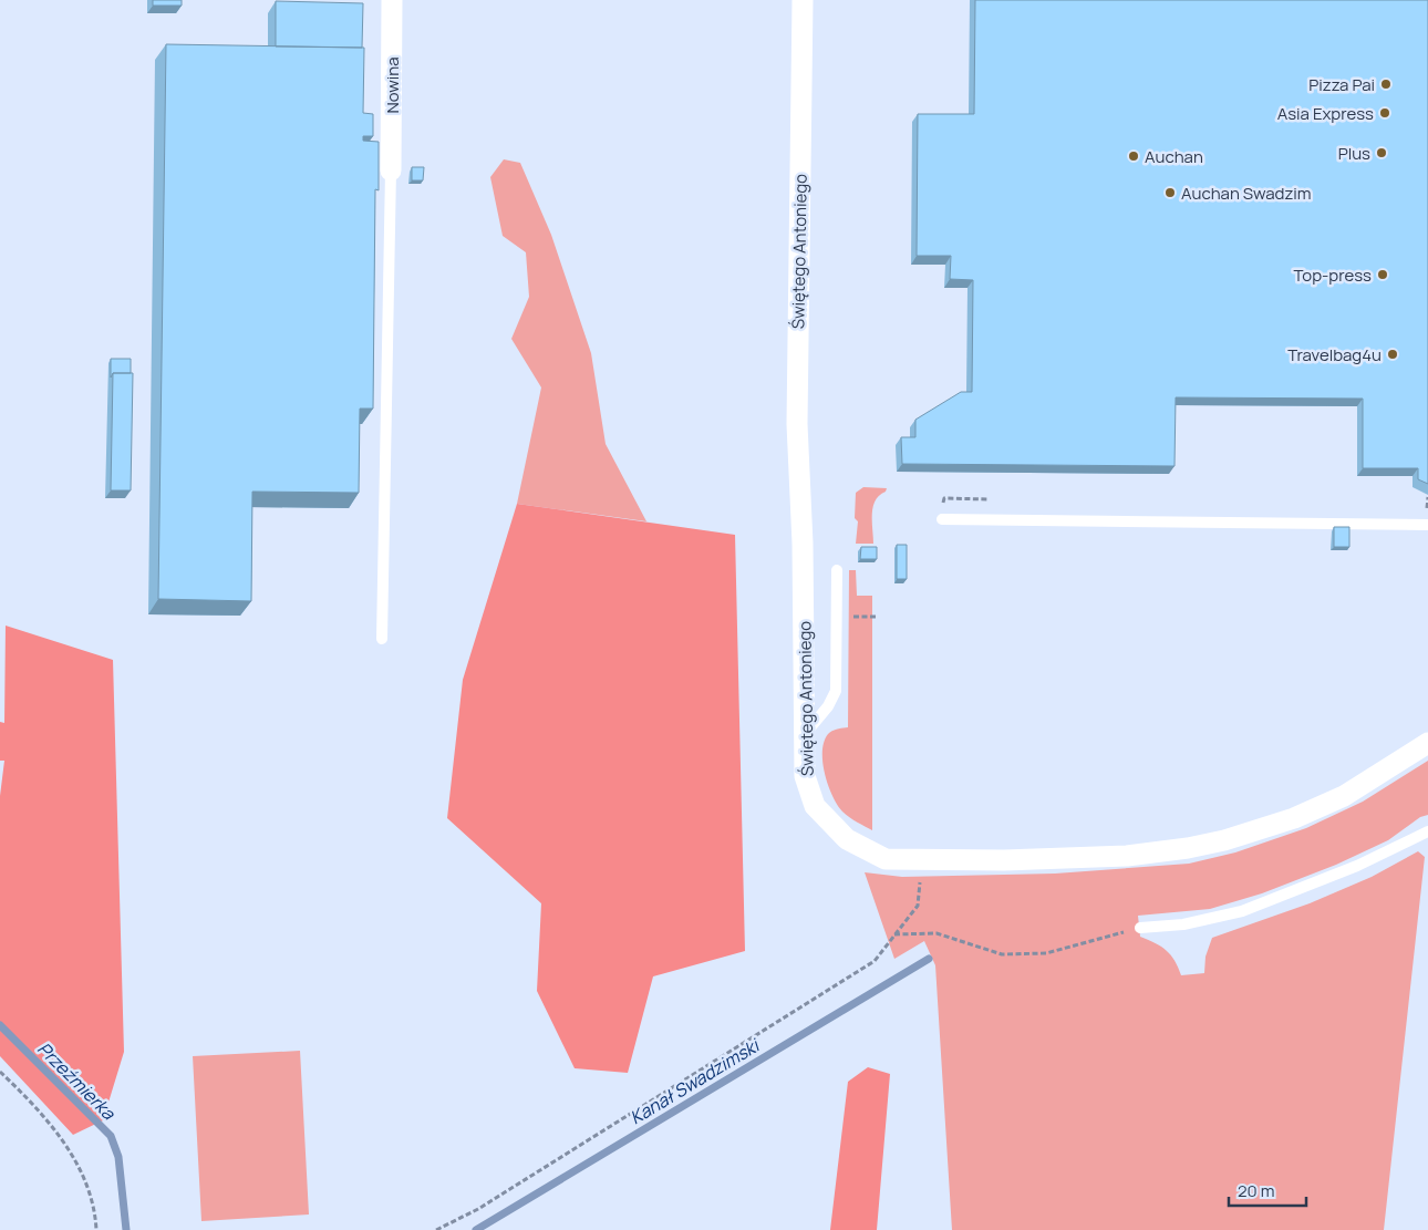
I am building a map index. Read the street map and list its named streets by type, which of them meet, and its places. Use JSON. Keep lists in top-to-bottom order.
{
  "streets": {
    "street": ["Nowina", "Świętego Antoniego"]
  },
  "water": ["Przeźmierka", "Kanał Swadzimski"],
  "places": [
    "Pizza Pai",
    "Asia Express",
    "Plus",
    "Auchan",
    "Auchan Swadzim",
    "Top-press",
    "Travelbag4u"
  ],
  "scale_bar": "20 m"
}
